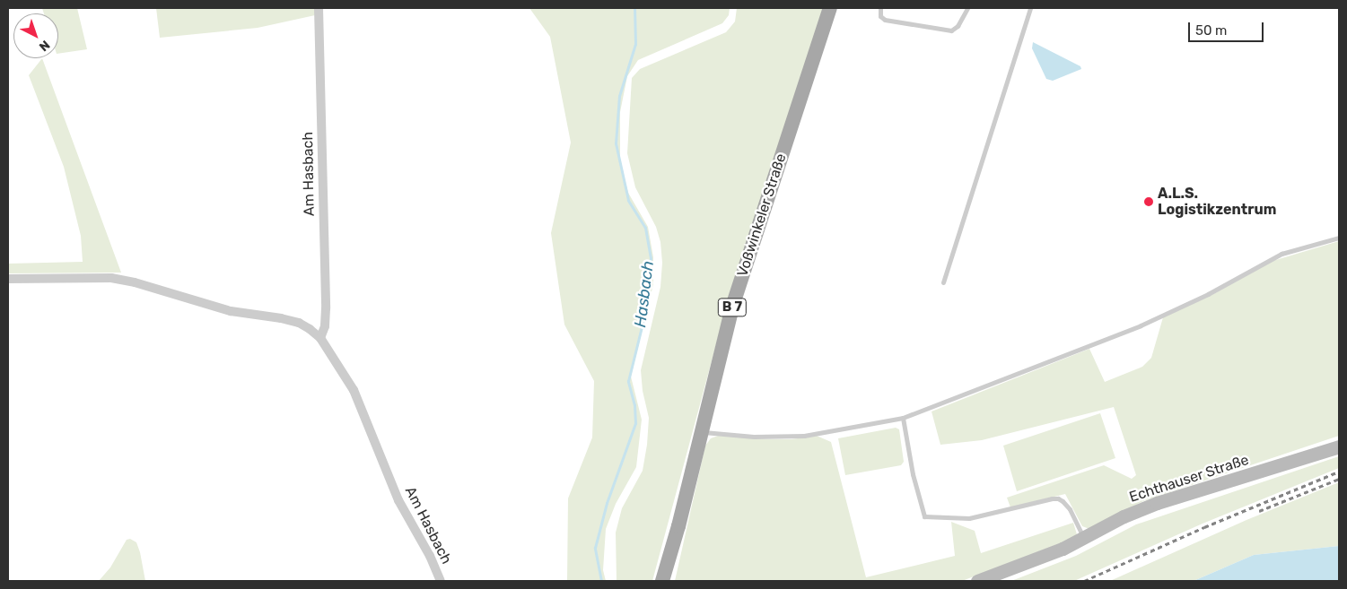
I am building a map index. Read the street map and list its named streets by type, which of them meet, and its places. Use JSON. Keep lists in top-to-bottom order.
{
  "streets": {
    "main road": ["Voßwinkeler Straße", "B 7", "Echthauser Straße"],
    "street": ["Am Hasbach"]
  },
  "water": ["Hasbach"],
  "places": ["A.L.S. Logistikzentrum"],
  "scale_bar": "50 m",
  "north": "bottom right"
}
